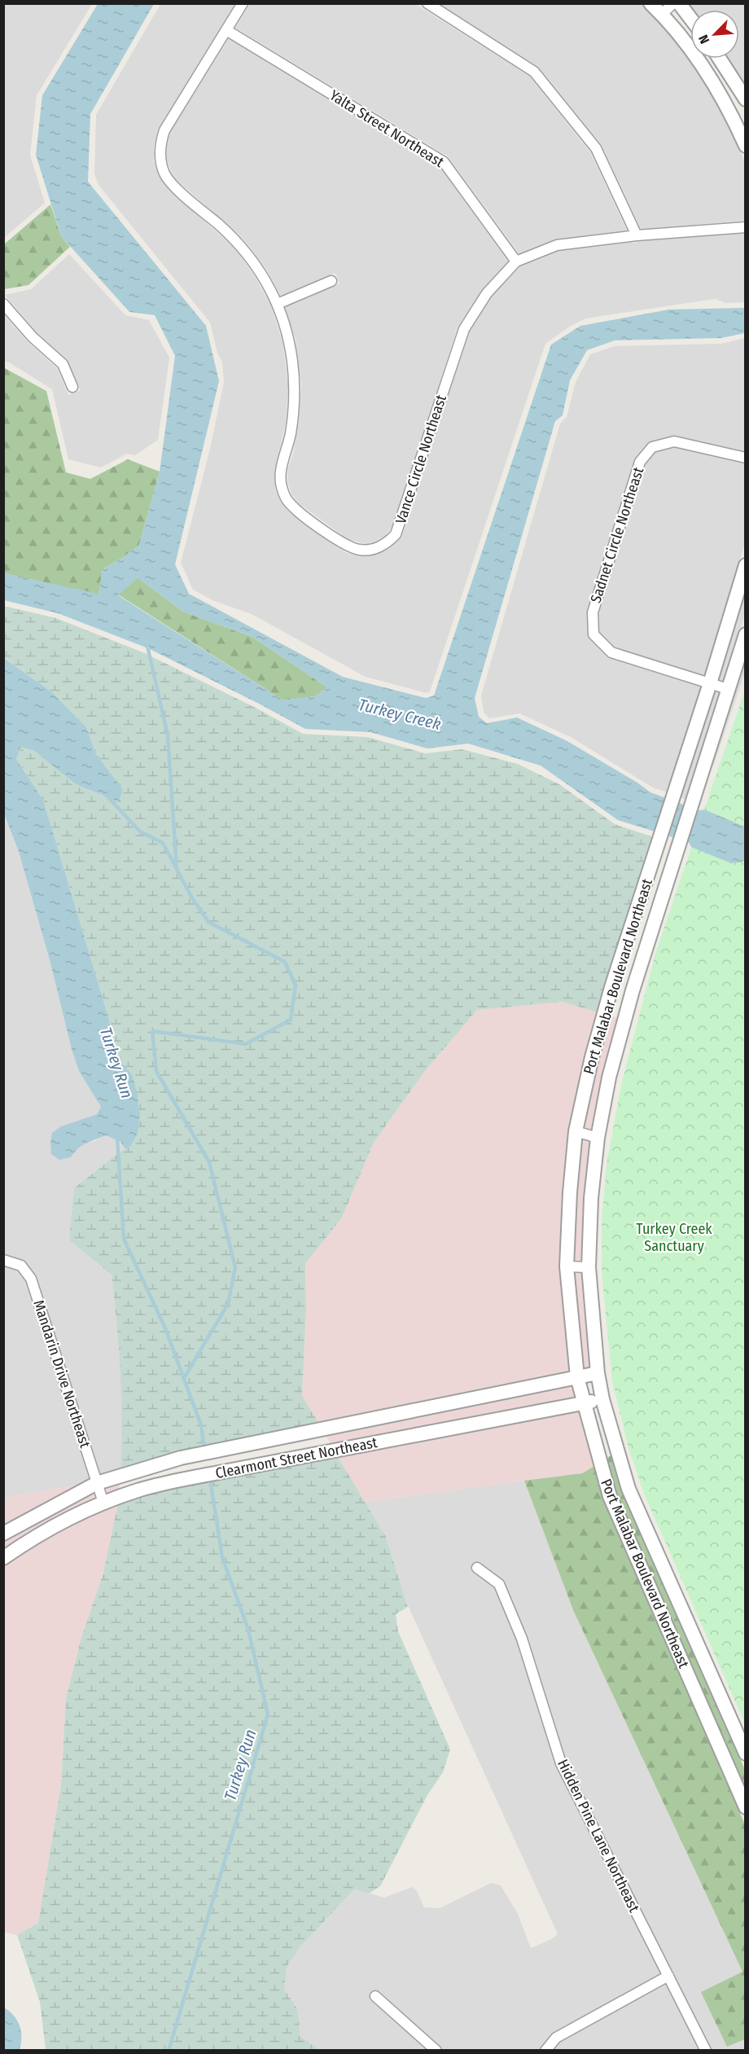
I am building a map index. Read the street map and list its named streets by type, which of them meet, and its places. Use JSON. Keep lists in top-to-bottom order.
{
  "streets": {
    "street": [
      "Yalta Street Northeast",
      "Vance Circle Northeast",
      "Sadnet Circle Northeast",
      "Port Malabar Boulevard Northeast",
      "Mandarin Drive Northeast",
      "Clearmont Street Northeast",
      "Hidden Pine Lane Northeast"
    ]
  },
  "crossings": [
    ["Yalta Street Northeast", "Vance Circle Northeast"],
    ["Sadnet Circle Northeast", "Port Malabar Boulevard Northeast"],
    ["Port Malabar Boulevard Northeast", "Clearmont Street Northeast"],
    ["Mandarin Drive Northeast", "Clearmont Street Northeast"]
  ],
  "water": ["Turkey Creek", "Turkey Run"],
  "parks": ["Turkey Creek Sanctuary"],
  "north": "bottom left"
}
